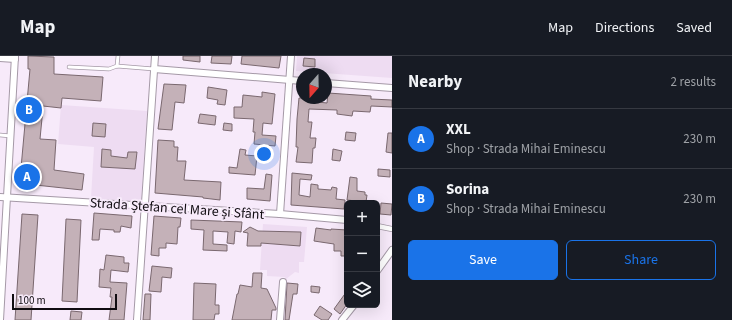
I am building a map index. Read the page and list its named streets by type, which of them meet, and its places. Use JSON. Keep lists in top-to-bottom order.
{
  "streets": {
    "street": ["Strada Ștefan cel Mare și Sfânt"]
  },
  "scale_bar": "100 m",
  "north": "bottom",
  "page": {
    "header": "Map",
    "nav": ["Map", "Directions", "Saved"],
    "heading": ["Nearby", "2 results"],
    "pins": ["B", "A"],
    "list": [
      {
        "mark": "A",
        "name": "XXL",
        "note": "Shop · Strada Mihai Eminescu",
        "value": "230 m"
      },
      {
        "mark": "B",
        "name": "Sorina",
        "note": "Shop · Strada Mihai Eminescu",
        "value": "230 m"
      }
    ],
    "map_buttons": ["+", "−"],
    "buttons": ["Save", "Share"],
    "scale": "100 m"
  }
}
